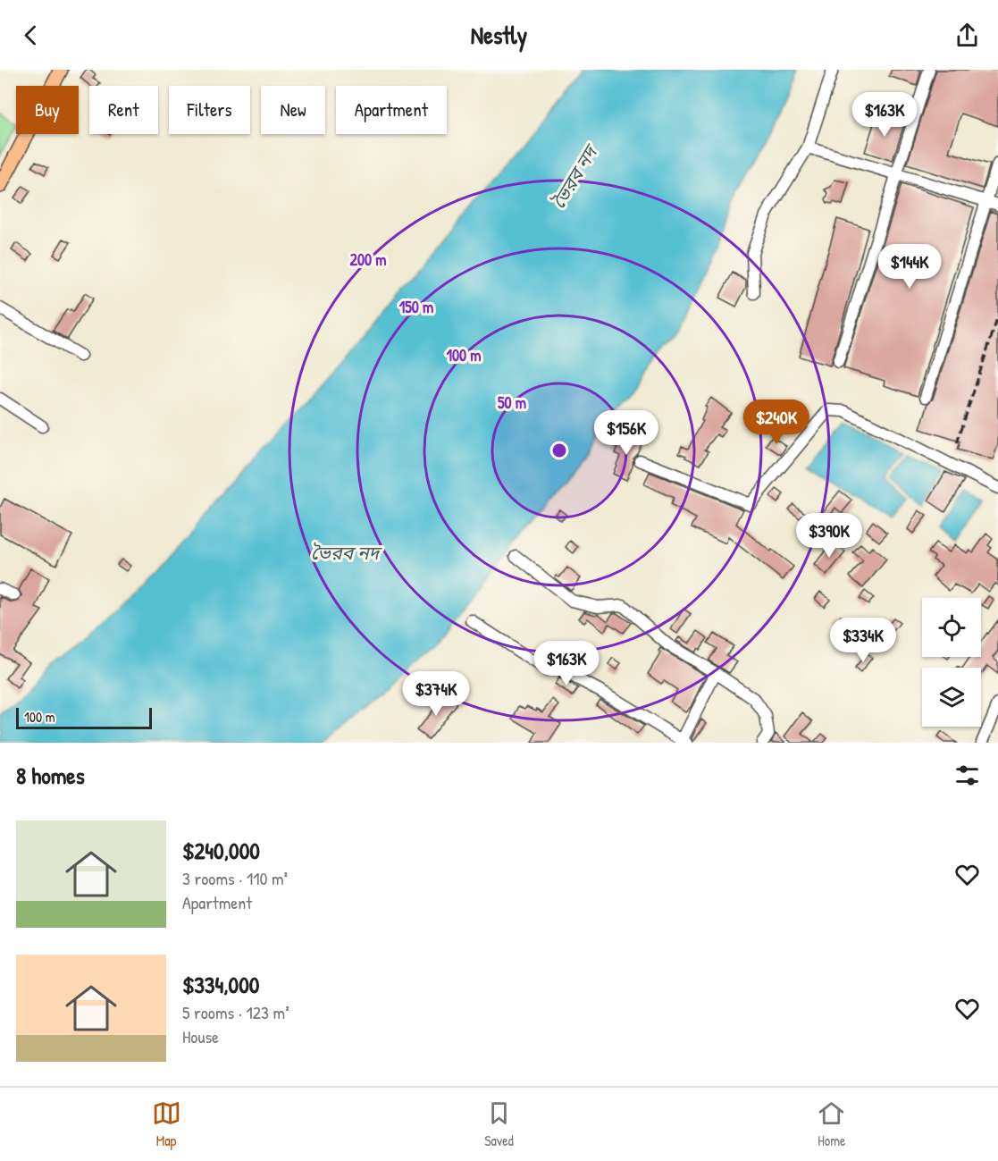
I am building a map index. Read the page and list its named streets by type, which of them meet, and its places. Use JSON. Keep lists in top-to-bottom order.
{
  "water": ["ভৈরব নদ"],
  "scale_bar": "100 m",
  "page": {
    "header": "Nestly",
    "chip": [
      "Buy",
      "Rent",
      "Filters",
      "New",
      "Apartment"
    ],
    "price": [
      "$163K",
      "$144K",
      "$240K",
      "$156K",
      "$390K",
      "$334K",
      "$163K",
      "$374K"
    ],
    "scale": "100 m",
    "heading": "8 homes",
    "list": [
      {
        "name": "$240,000",
        "note": "3 rooms · 110 m² · Apartment"
      },
      {
        "name": "$334,000",
        "note": "5 rooms · 123 m² · House"
      }
    ],
    "tabs": ["Map", "Saved", "Home"]
  },
  "rings": [
    "200 m",
    "150 m",
    "100 m",
    "50 m"
  ]
}
